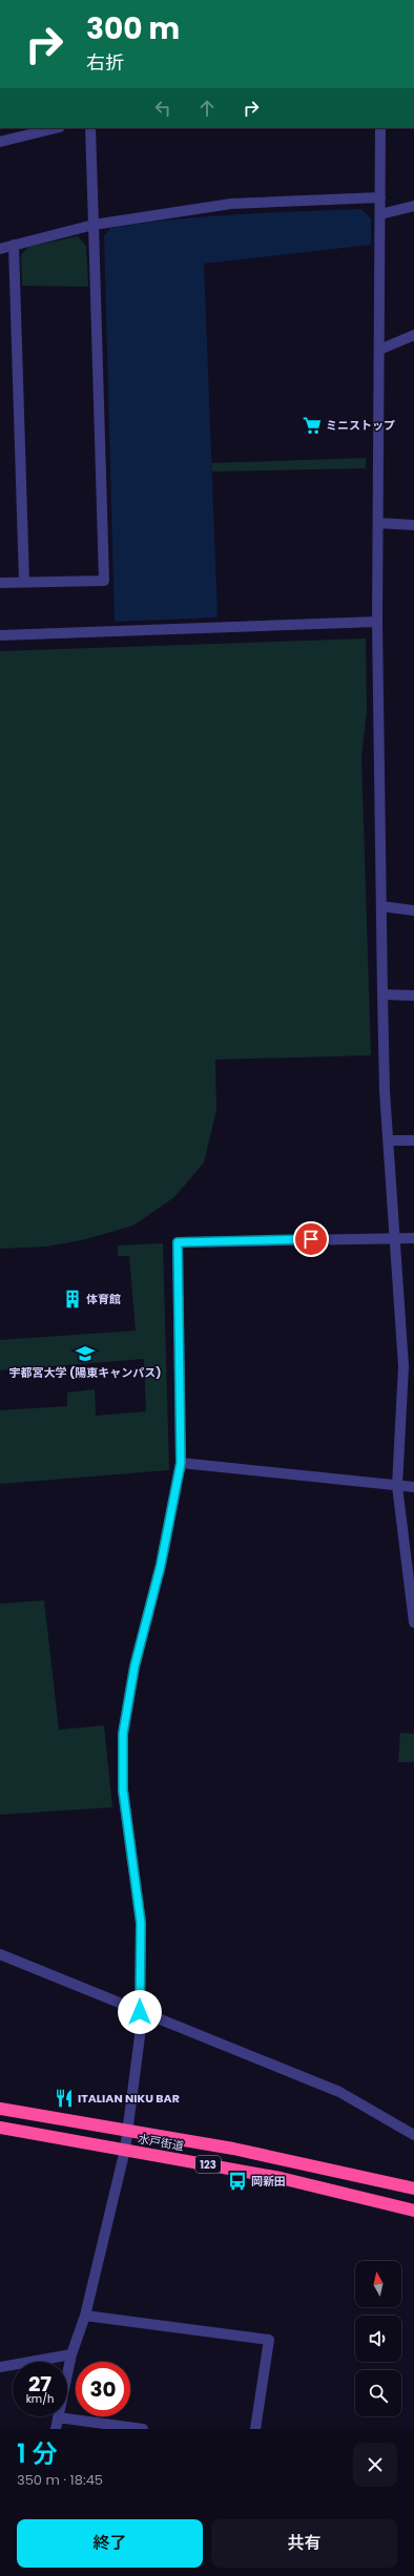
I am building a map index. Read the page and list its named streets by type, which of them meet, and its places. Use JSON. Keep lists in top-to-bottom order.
{
  "streets": {
    "highway": ["水戸街道", "123"]
  },
  "places": {
    "supermarket": ["ミニストップ"],
    "building": ["体育館"],
    "school or university": ["宇都宮大学 (陽東キャンパス)"],
    "restaurant": ["ITALIAN NIKU BAR"],
    "bus stop": ["岡新田"]
  },
  "north": "top",
  "page": {
    "turn": ["300 m", "右折"],
    "speed": "27 km/h",
    "limit": "30",
    "heading": ["1 分", "350 m · 18:45"],
    "buttons": ["終了", "共有"]
  }
}
